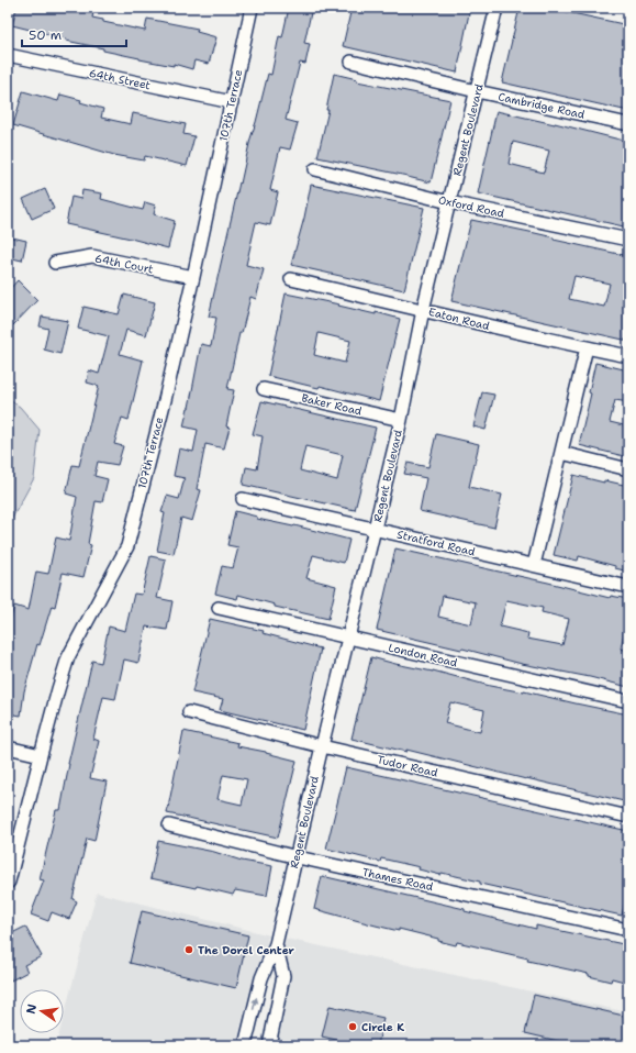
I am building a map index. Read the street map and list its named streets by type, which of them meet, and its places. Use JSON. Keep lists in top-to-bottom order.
{
  "streets": {
    "street": [
      "64th Street",
      "107th Terrace",
      "Cambridge Road",
      "Regent Boulevard",
      "Oxford Road",
      "64th Court",
      "Eaton Road",
      "Baker Road",
      "Stratford Road",
      "London Road",
      "Tudor Road",
      "Thames Road"
    ]
  },
  "crossings": [
    ["64th Street", "107th Terrace"],
    ["107th Terrace", "64th Court"],
    ["Cambridge Road", "Regent Boulevard"],
    ["Regent Boulevard", "Oxford Road"],
    ["Regent Boulevard", "Eaton Road"],
    ["Regent Boulevard", "Baker Road"],
    ["Regent Boulevard", "Stratford Road"],
    ["Regent Boulevard", "London Road"],
    ["Regent Boulevard", "Tudor Road"],
    ["Regent Boulevard", "Thames Road"]
  ],
  "places": ["The Dorel Center", "Circle K"],
  "scale_bar": "50 m",
  "north": "left"
}
